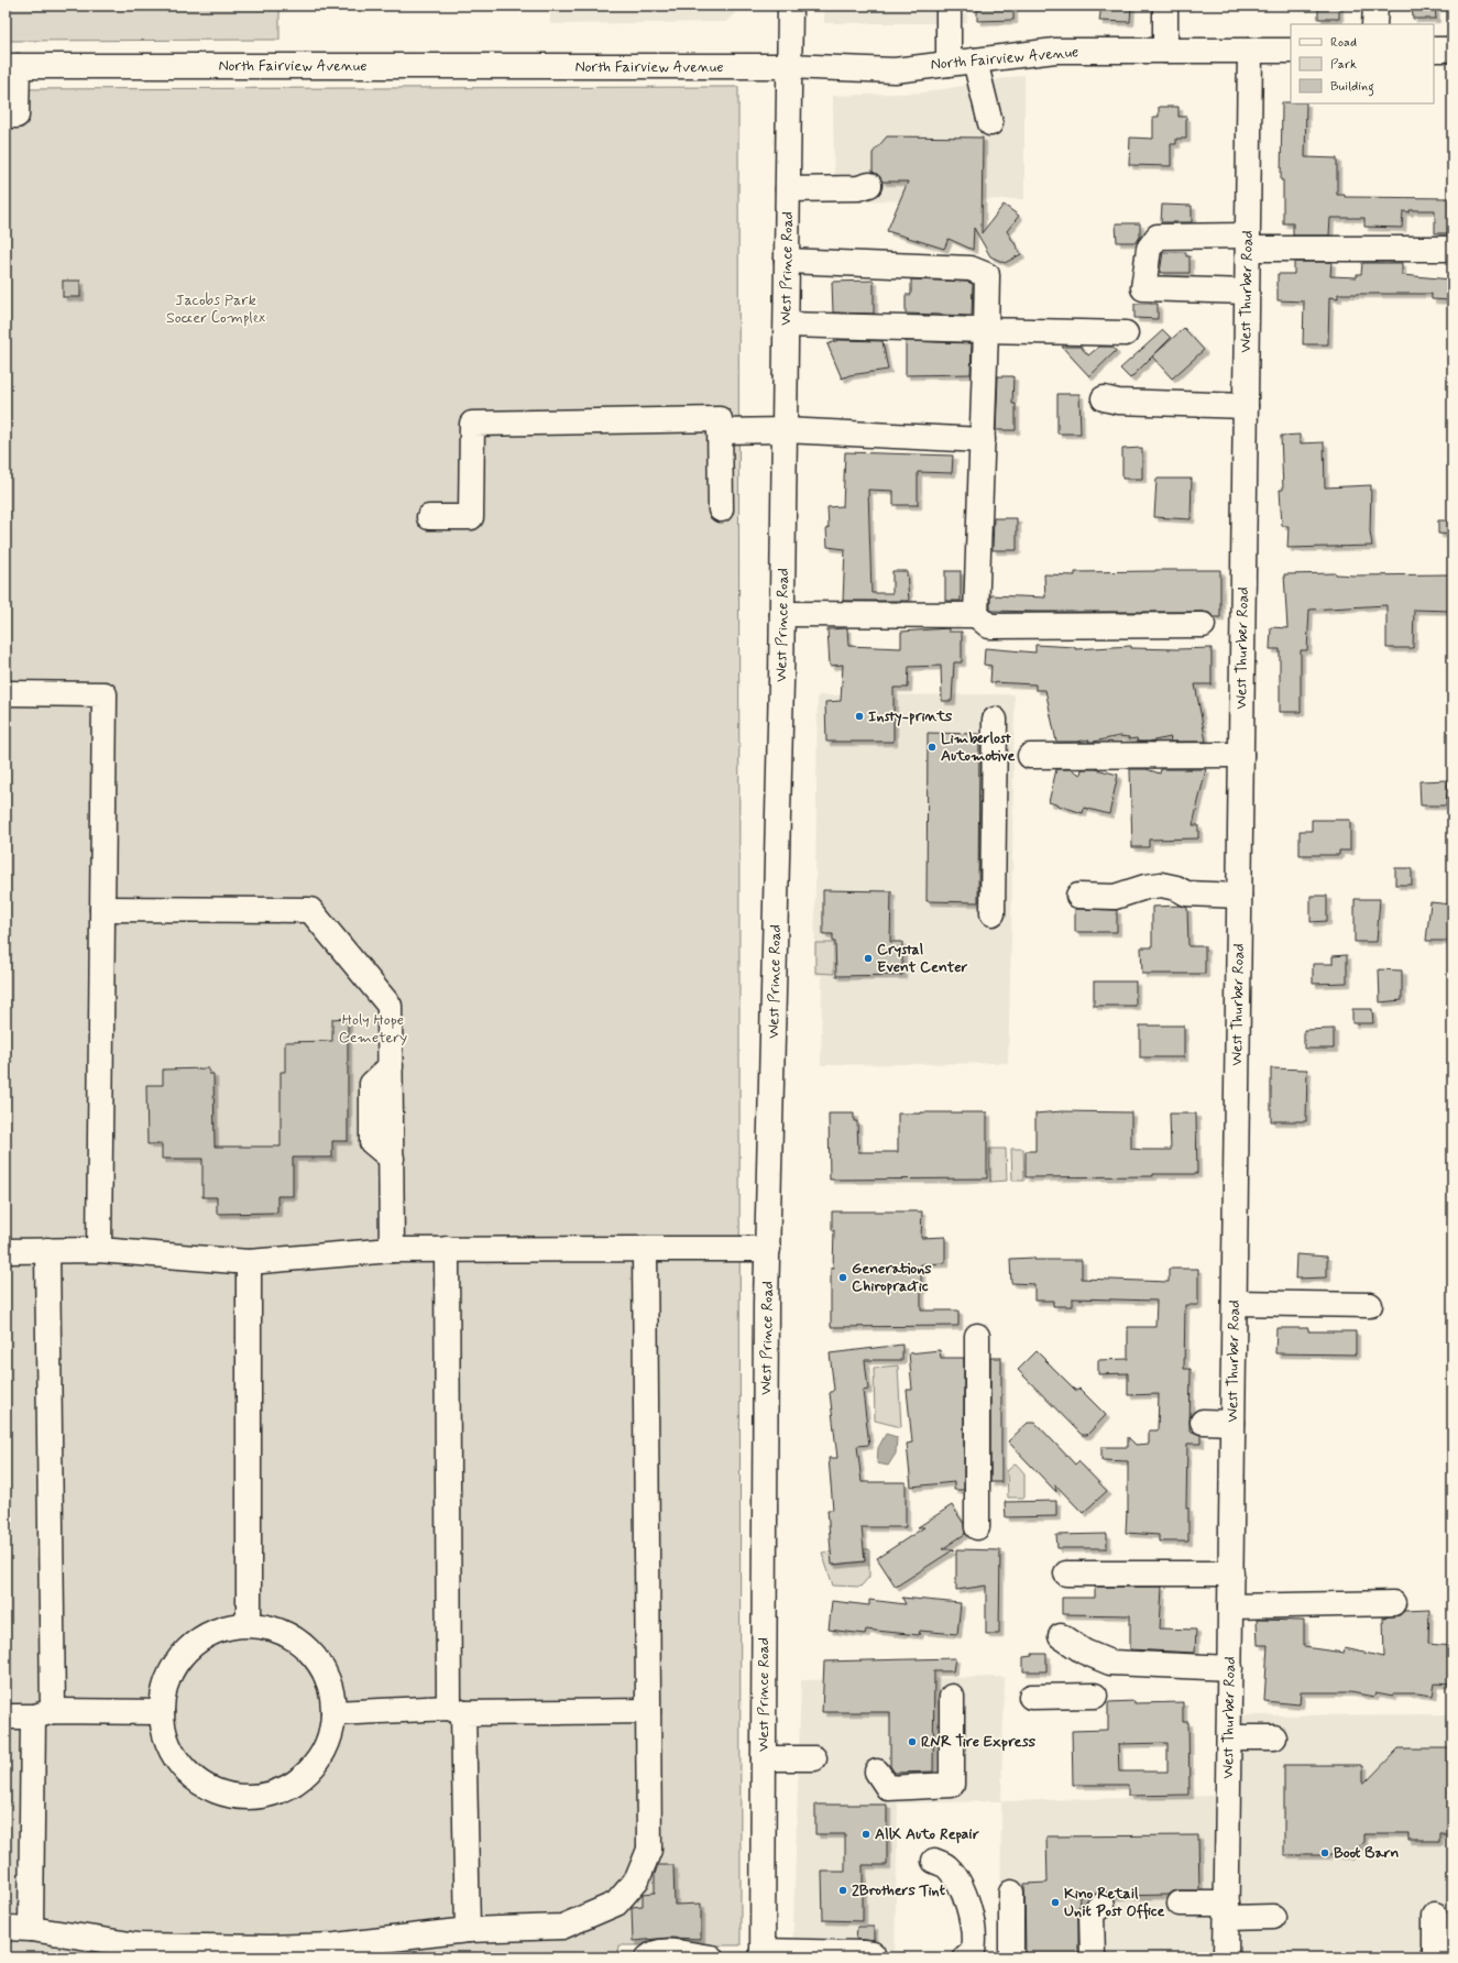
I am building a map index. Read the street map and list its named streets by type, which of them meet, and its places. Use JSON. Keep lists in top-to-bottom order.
{
  "streets": {
    "street": ["North Fairview Avenue", "West Prince Road", "West Thurber Road"]
  },
  "crossings": [
    ["North Fairview Avenue", "West Prince Road"],
    ["North Fairview Avenue", "West Thurber Road"]
  ],
  "parks": ["Jacobs Park Soccer Complex", "Holy Hope Cemetery"],
  "places": [
    "Insty-prints",
    "Limberlost Automotive",
    "Crystal Event Center",
    "Generations Chiropractic",
    "RNR Tire Express",
    "AllX Auto Repair",
    "Boot Barn",
    "2Brothers Tint",
    "Kino Retail Unit Post Office"
  ],
  "legend": ["Road", "Park", "Building"]
}
